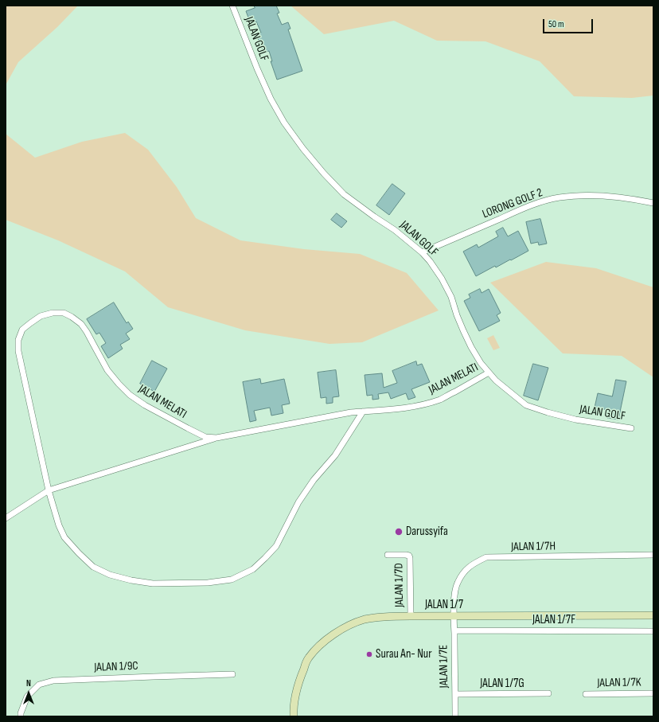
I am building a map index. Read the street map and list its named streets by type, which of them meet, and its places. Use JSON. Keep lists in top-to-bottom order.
{
  "streets": {
    "street": [
      "JALAN GOLF",
      "LORONG GOLF 2",
      "JALAN MELATI",
      "JALAN 1/7H",
      "JALAN 1/7D",
      "JALAN 1/7",
      "JALAN 1/7F",
      "JALAN 1/7E",
      "JALAN 1/9C",
      "JALAN 1/7K",
      "JALAN 1/7G"
    ]
  },
  "crossings": [
    ["JALAN GOLF", "LORONG GOLF 2"],
    ["JALAN GOLF", "JALAN MELATI"],
    ["JALAN 1/7H", "JALAN 1/7"],
    ["JALAN 1/7H", "JALAN 1/7E"],
    ["JALAN 1/7D", "JALAN 1/7"],
    ["JALAN 1/7", "JALAN 1/7E"],
    ["JALAN 1/7F", "JALAN 1/7E"],
    ["JALAN 1/7E", "JALAN 1/7G"]
  ],
  "places": ["Darussyifa", "Surau An- Nur"],
  "scale_bar": "50 m",
  "north": "top"
}
